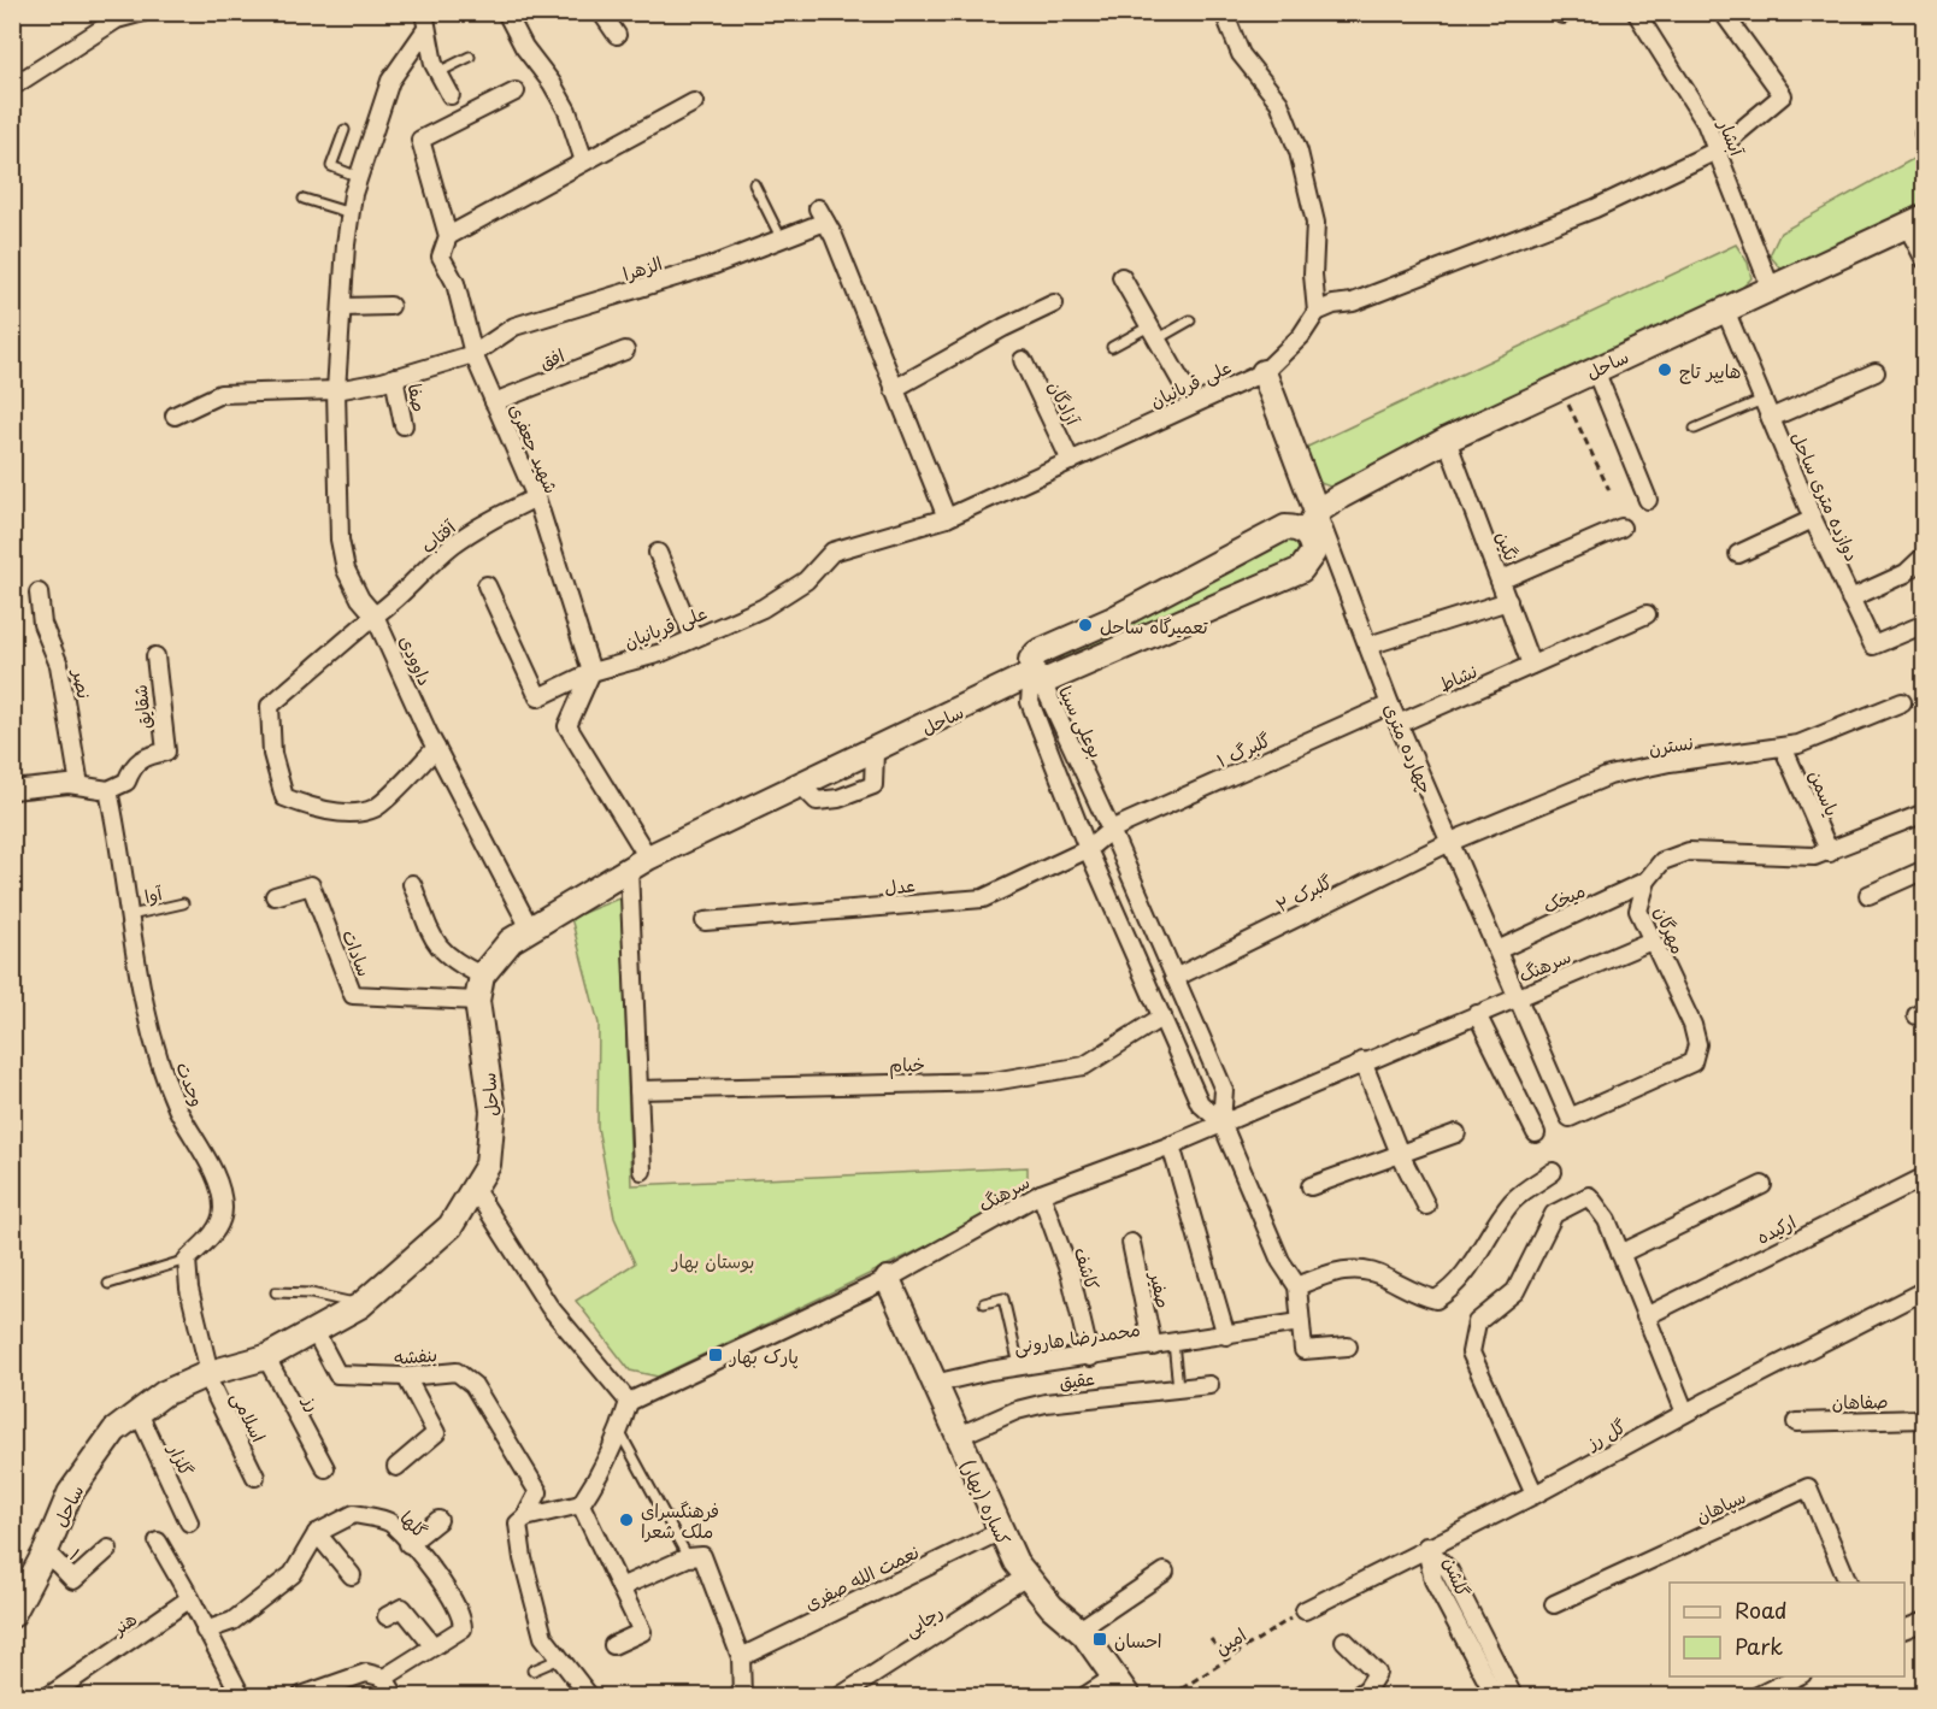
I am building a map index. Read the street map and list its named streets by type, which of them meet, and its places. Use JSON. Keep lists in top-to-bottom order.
{
  "streets": {
    "street": [
      "آبشار",
      "الزهرا",
      "افق",
      "ساحل",
      "علی قربانیان",
      "صفا",
      "آزادگان",
      "شهید جعفری",
      "دوازده متری ساحل",
      "آفتاب",
      "نگین",
      "داوودی",
      "نشاط",
      "نصر",
      "شقایق",
      "بوعلی سینا",
      "نسترن",
      "چهارده متری",
      "گلبرگ ۱",
      "یاسمن",
      "عدل",
      "گلبرک ۲",
      "میخک",
      "مهرگان",
      "سادات",
      "سرهنگ",
      "خیام",
      "وحدت",
      "ارکیده",
      "کاشف",
      "صفیر",
      "محمدرضا هارونی",
      "بنفشه",
      "عقیق",
      "صفاهان",
      "رز",
      "اسلامی",
      "گل رز",
      "گلزار",
      "کساره (بهار)",
      "سپاهان",
      "گلها",
      "۱",
      "نعمت الله صفری",
      "گلشن",
      "رجایی",
      "هنر"
    ],
    "lane": ["آوا"],
    "path": ["امین"]
  },
  "crossings": [
    ["آبشار", "ساحل"],
    ["الزهرا", "علی قربانیان"],
    ["الزهرا", "شهید جعفری"],
    ["افق", "شهید جعفری"],
    ["ساحل", "دوازده متری ساحل"],
    ["ساحل", "نگین"],
    ["ساحل", "داوودی"],
    ["ساحل", "بوعلی سینا"],
    ["ساحل", "چهارده متری"],
    ["ساحل", "سادات"],
    ["ساحل", "بنفشه"],
    ["ساحل", "رز"],
    ["ساحل", "اسلامی"],
    ["ساحل", "گلزار"],
    ["ساحل", "۱"],
    ["علی قربانیان", "آزادگان"],
    ["علی قربانیان", "شهید جعفری"],
    ["علی قربانیان", "چهارده متری"],
    ["شهید جعفری", "آفتاب"],
    ["آفتاب", "داوودی"],
    ["نگین", "نشاط"],
    ["نشاط", "چهارده متری"],
    ["شقایق", "وحدت"],
    ["بوعلی سینا", "گلبرگ ۱"],
    ["بوعلی سینا", "عدل"],
    ["بوعلی سینا", "گلبرک ۲"],
    ["بوعلی سینا", "سرهنگ"],
    ["بوعلی سینا", "خیام"],
    ["بوعلی سینا", "محمدرضا هارونی"],
    ["نسترن", "چهارده متری"],
    ["نسترن", "یاسمن"],
    ["نسترن", "گلبرک ۲"],
    ["چهارده متری", "گلبرگ ۱"],
    ["چهارده متری", "گلبرک ۲"],
    ["چهارده متری", "میخک"],
    ["چهارده متری", "مهرگان"],
    ["چهارده متری", "سرهنگ"],
    ["گلبرگ ۱", "عدل"],
    ["آوا", "وحدت"],
    ["میخک", "مهرگان"],
    ["مهرگان", "سرهنگ"],
    ["سرهنگ", "کاشف"],
    ["سرهنگ", "کساره (بهار)"],
    ["کاشف", "محمدرضا هارونی"],
    ["صفیر", "محمدرضا هارونی"],
    ["محمدرضا هارونی", "کساره (بهار)"],
    ["عقیق", "کساره (بهار)"],
    ["گل رز", "گلشن"],
    ["گل رز", "امین"],
    ["کساره (بهار)", "نعمت الله صفری"],
    ["کساره (بهار)", "رجایی"]
  ],
  "parks": ["بوستان بهار"],
  "places": {
    "other": ["هایپر تاج", "تعمیرگاه ساحل", "فرهنگسرای ملک شعرا"],
    "transit": ["پارک بهار", "احسان"]
  },
  "legend": ["Road", "Park"]
}
